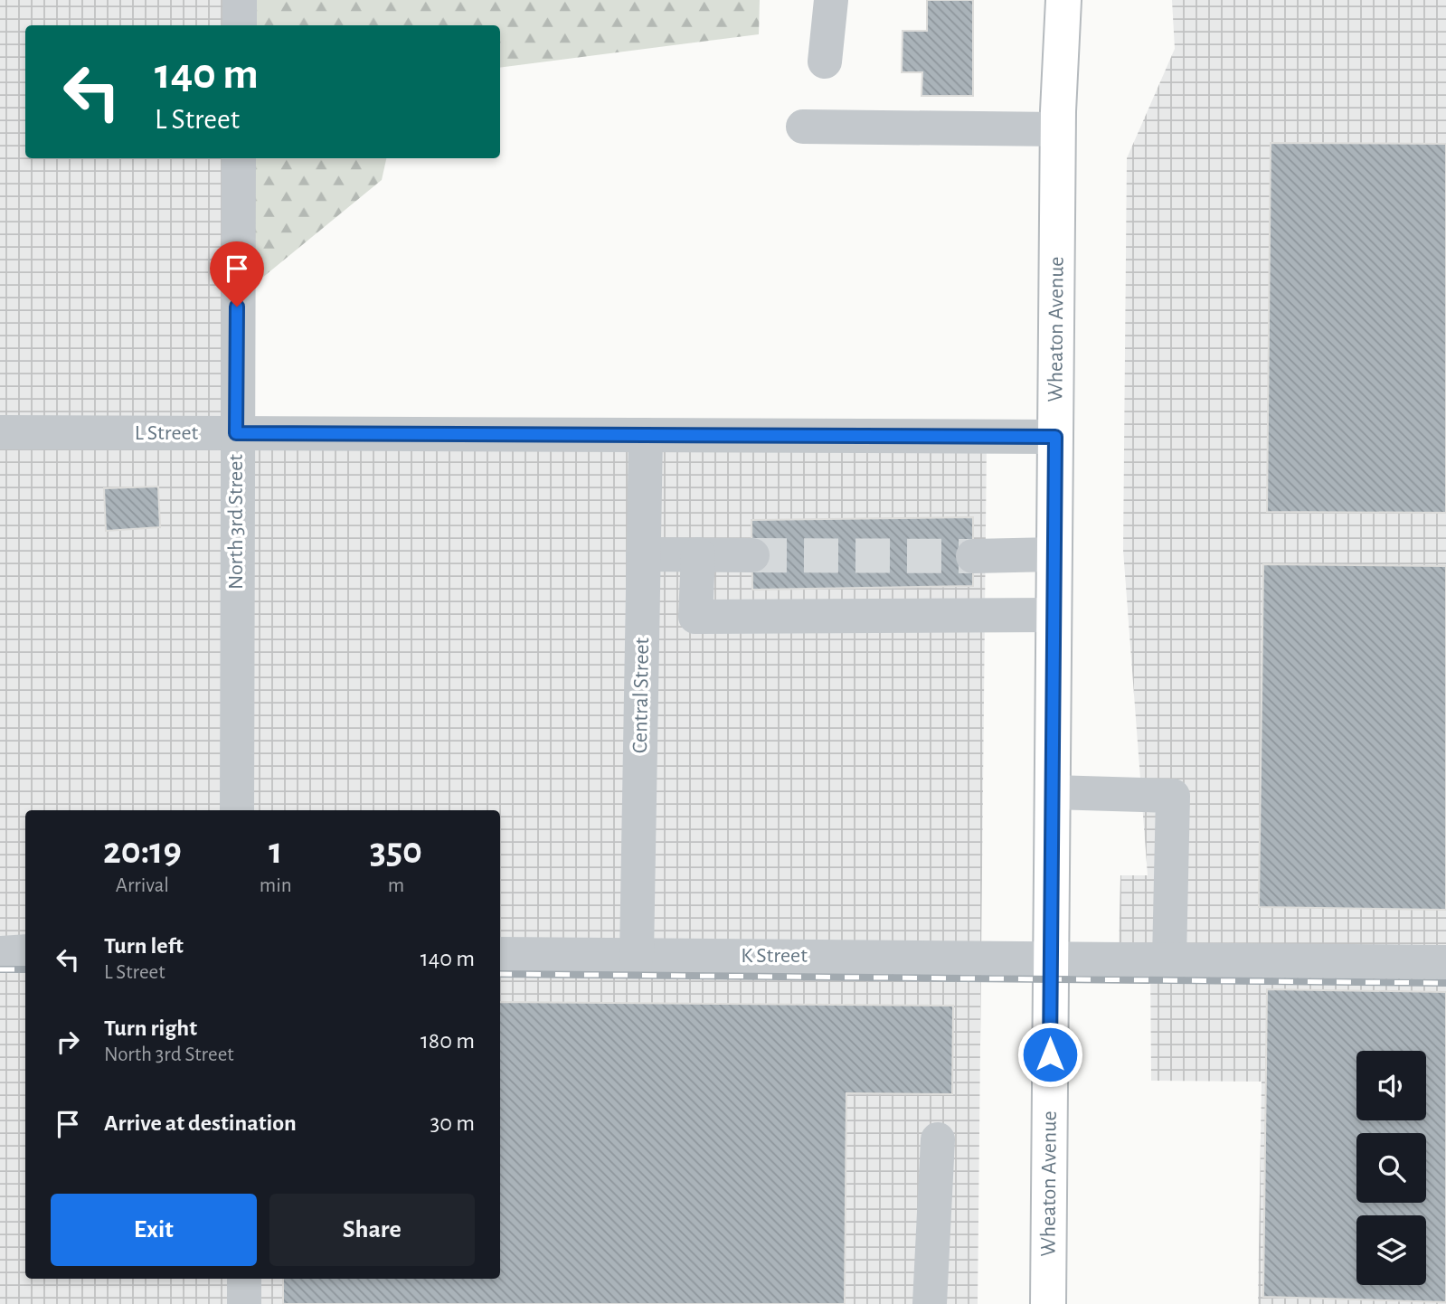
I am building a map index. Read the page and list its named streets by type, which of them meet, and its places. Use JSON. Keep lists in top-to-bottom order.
{
  "streets": {
    "main road": ["Wheaton Avenue"],
    "street": [
      "L Street",
      "North 3rd Street",
      "Central Street",
      "K Street"
    ]
  },
  "crossings": [
    ["Wheaton Avenue", "L Street"],
    ["Wheaton Avenue", "K Street"],
    ["L Street", "North 3rd Street"],
    ["L Street", "Central Street"],
    ["Central Street", "K Street"]
  ],
  "page": {
    "turn": ["140 m", "L Street"],
    "eta": [
      "20:19",
      "Arrival",
      "1",
      "min",
      "350",
      "m"
    ],
    "list": [
      {
        "name": "Turn left",
        "note": "L Street",
        "value": "140 m"
      },
      {
        "name": "Turn right",
        "note": "North 3rd Street",
        "value": "180 m"
      },
      {
        "name": "Arrive at destination",
        "value": "30 m"
      }
    ],
    "buttons": ["Exit", "Share"]
  }
}
